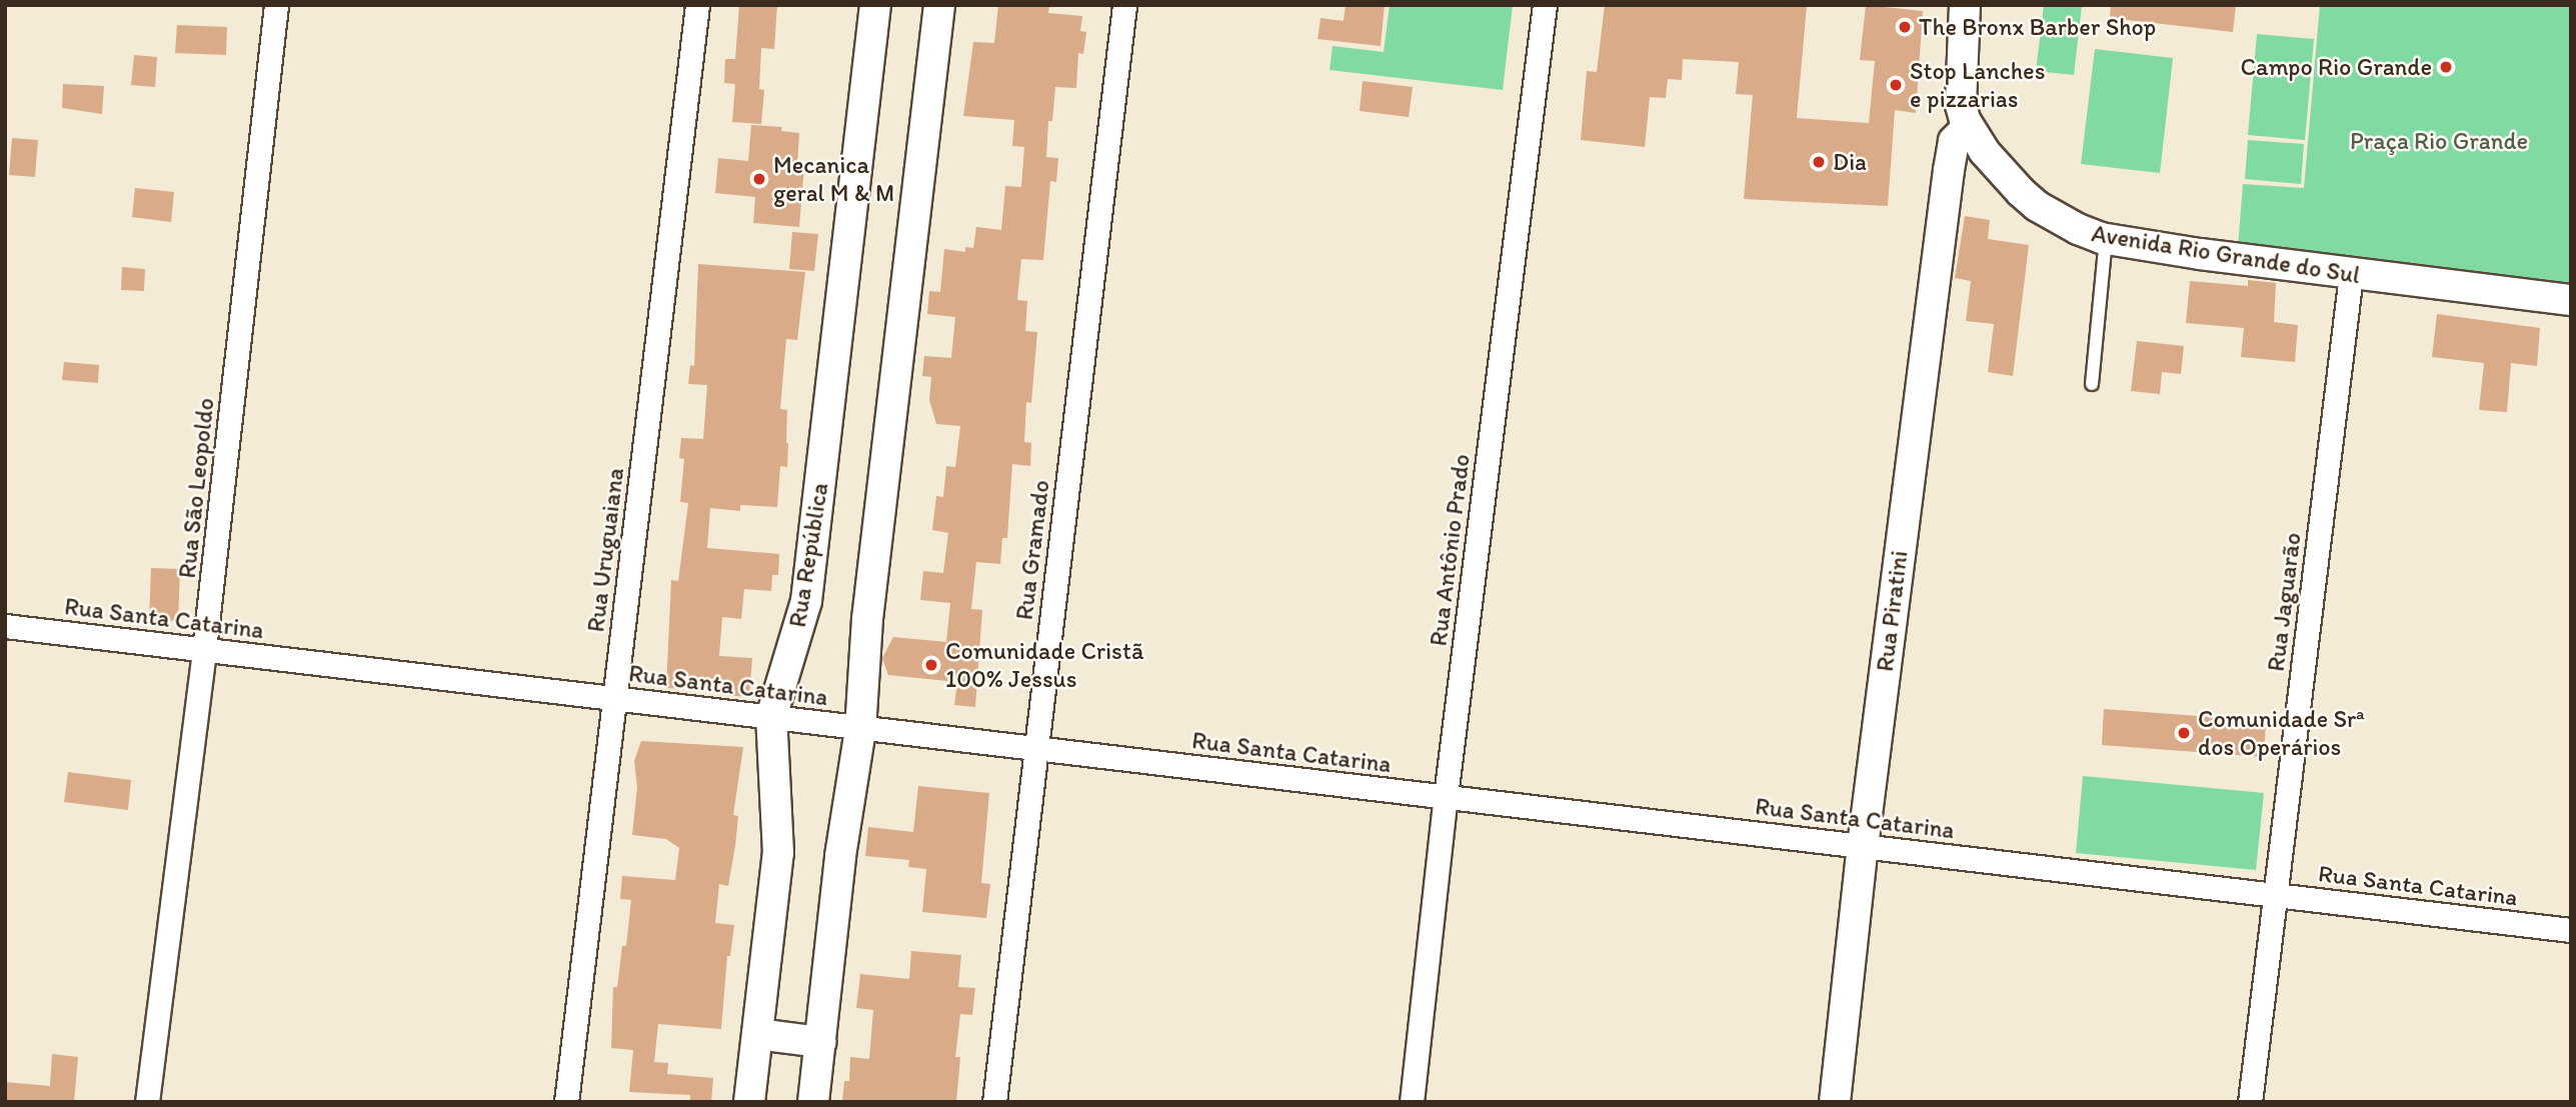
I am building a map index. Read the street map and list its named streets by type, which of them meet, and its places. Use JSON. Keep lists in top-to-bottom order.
{
  "streets": {
    "street": [
      "Avenida Rio Grande do Sul",
      "Rua São Leopoldo",
      "Rua Uruguaiana",
      "Rua Gramado",
      "Rua Antônio Prado",
      "Rua República",
      "Rua Jaguarão",
      "Rua Piratini",
      "Rua Santa Catarina"
    ]
  },
  "crossings": [
    ["Avenida Rio Grande do Sul", "Rua Jaguarão"],
    ["Avenida Rio Grande do Sul", "Rua Piratini"],
    ["Rua São Leopoldo", "Rua Santa Catarina"],
    ["Rua Uruguaiana", "Rua Santa Catarina"],
    ["Rua Gramado", "Rua Santa Catarina"],
    ["Rua Antônio Prado", "Rua Santa Catarina"],
    ["Rua República", "Rua Santa Catarina"],
    ["Rua Jaguarão", "Rua Santa Catarina"],
    ["Rua Piratini", "Rua Santa Catarina"]
  ],
  "parks": ["Praça Rio Grande"],
  "places": [
    "The Bronx Barber Shop",
    "Campo Rio Grande",
    "Stop Lanches e pizzarias",
    "Dia",
    "Mecanica geral M & M",
    "Comunidade Cristã 100% Jessus",
    "Comunidade Srª dos Operários"
  ]
}
